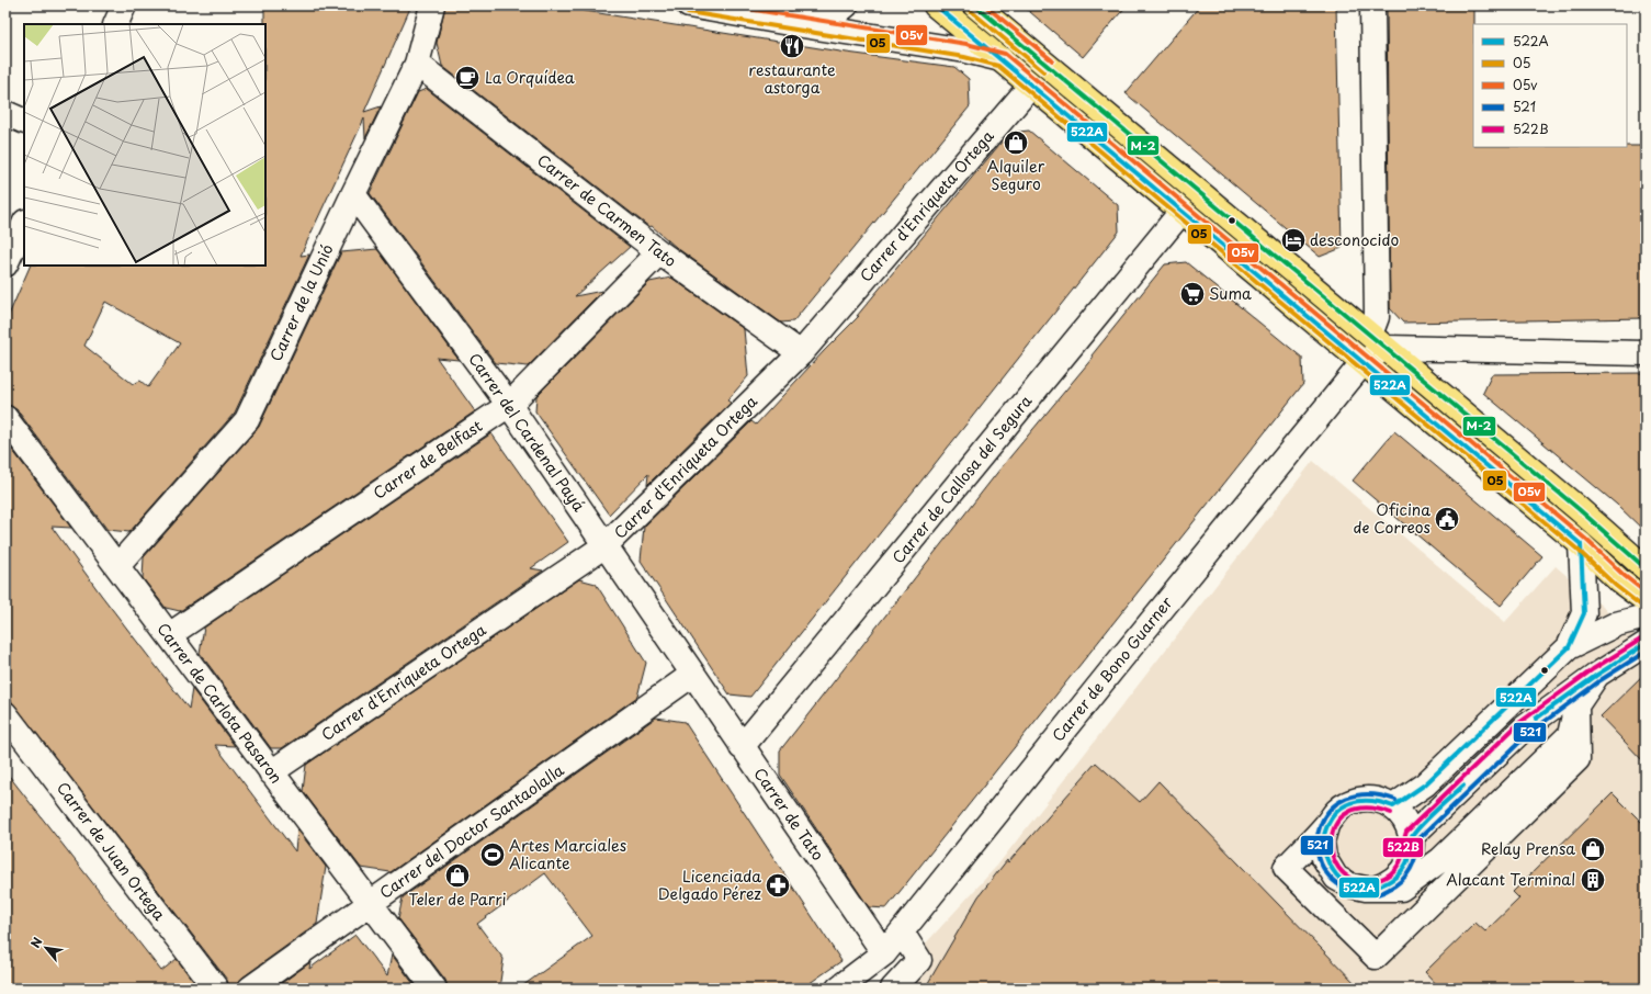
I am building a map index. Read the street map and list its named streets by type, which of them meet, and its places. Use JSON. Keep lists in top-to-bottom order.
{
  "streets": {
    "street": [
      "Carrer d'Enriqueta Ortega",
      "Carrer de Carmen Tato",
      "Carrer de la Unió",
      "Carrer del Cardenal Payá",
      "Carrer de Belfast",
      "Carrer de Callosa del Segura",
      "Carrer de Bono Guarner",
      "Carrer de Carlota Pasaron",
      "Carrer de Tato",
      "Carrer del Doctor Santaolalla",
      "Carrer de Juan Ortega"
    ]
  },
  "crossings": [
    ["Carrer d'Enriqueta Ortega", "Carrer de Carmen Tato"],
    ["Carrer d'Enriqueta Ortega", "Carrer del Cardenal Payá"],
    ["Carrer d'Enriqueta Ortega", "Carrer de Carlota Pasaron"],
    ["Carrer de Carmen Tato", "Carrer de la Unió"],
    ["Carrer de Carmen Tato", "Carrer de Belfast"],
    ["Carrer de la Unió", "Carrer del Cardenal Payá"],
    ["Carrer de la Unió", "Carrer de Carlota Pasaron"],
    ["Carrer del Cardenal Payá", "Carrer de Belfast"],
    ["Carrer del Cardenal Payá", "Carrer de Tato"],
    ["Carrer del Cardenal Payá", "Carrer del Doctor Santaolalla"],
    ["Carrer de Belfast", "Carrer de Carlota Pasaron"],
    ["Carrer de Callosa del Segura", "Carrer de Tato"],
    ["Carrer de Bono Guarner", "Carrer de Tato"],
    ["Carrer de Carlota Pasaron", "Carrer del Doctor Santaolalla"],
    ["Carrer de Tato", "Carrer del Doctor Santaolalla"]
  ],
  "places": {
    "restaurant": ["restaurante astorga"],
    "cafe": ["La Orquídea"],
    "shop": ["Alquiler Seguro", "Relay Prensa", "Teler de Parri"],
    "hotel": ["desconocido"],
    "supermarket": ["Suma"],
    "public building": ["Oficina de Correos"],
    "sports": ["Artes Marciales Alicante"],
    "building": ["Alacant Terminal"],
    "pharmacy": ["Licenciada Delgado Pérez"]
  },
  "lines": [
    "transit line 522A",
    "transit line 05v",
    "transit line M-2",
    "transit line 05",
    "transit line 522B",
    "transit line 521"
  ],
  "legend": [
    "522A",
    "05",
    "05v",
    "521",
    "522B"
  ],
  "north": "top left"
}
